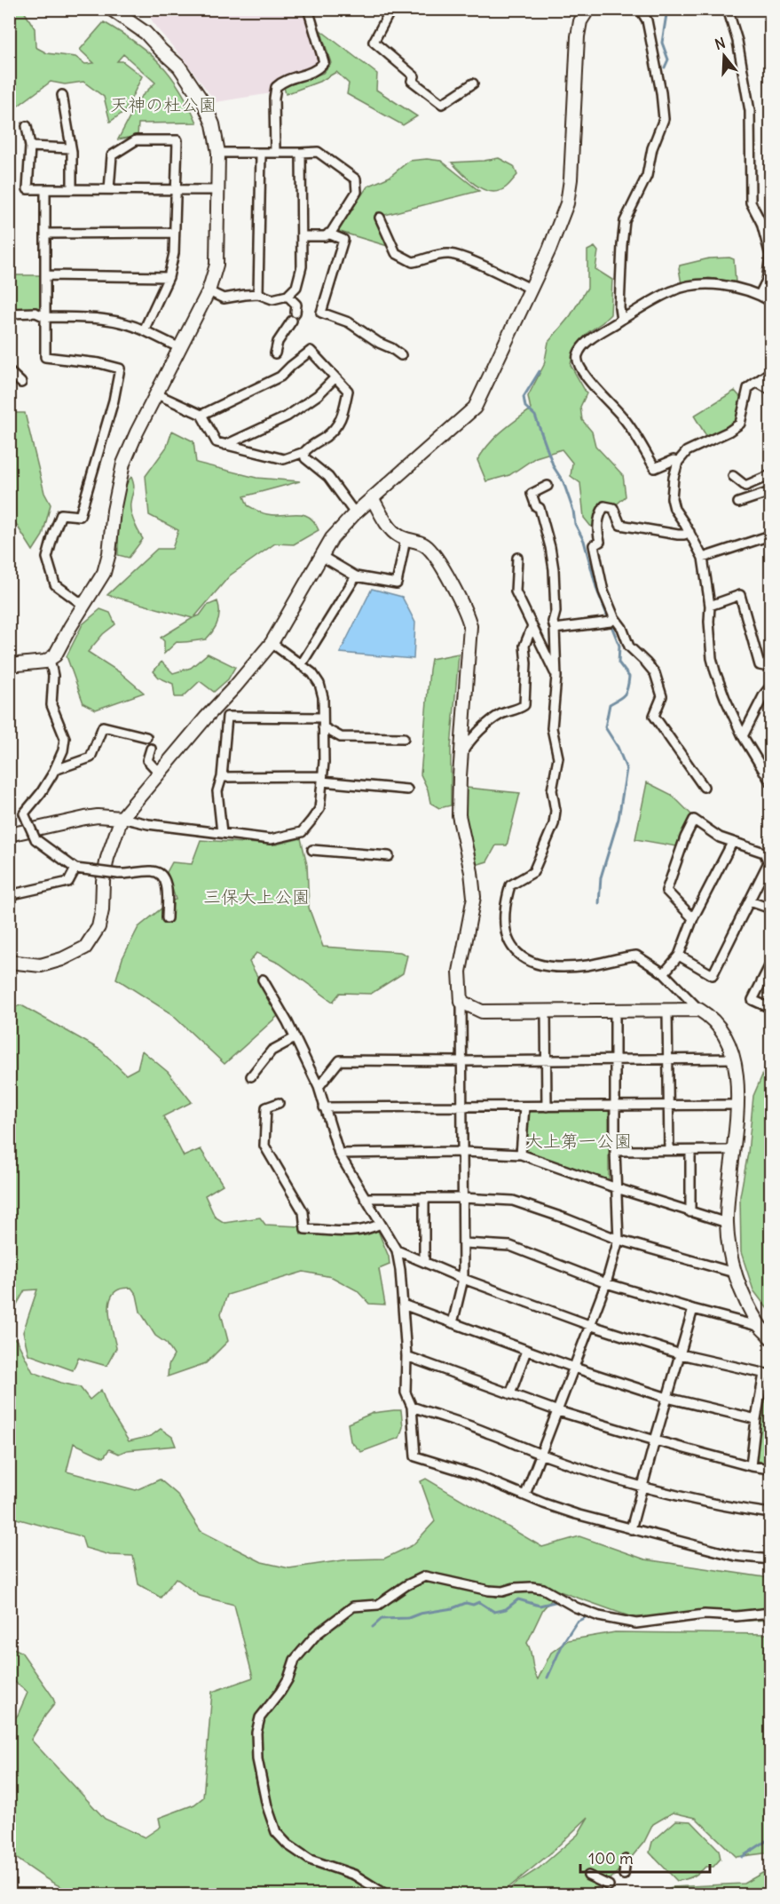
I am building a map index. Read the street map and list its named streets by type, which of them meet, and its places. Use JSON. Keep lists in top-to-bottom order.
{
  "parks": ["天神の杜公園", "三保大上公園", "大上第一公園"],
  "scale_bar": "100 m",
  "north": "top"
}
